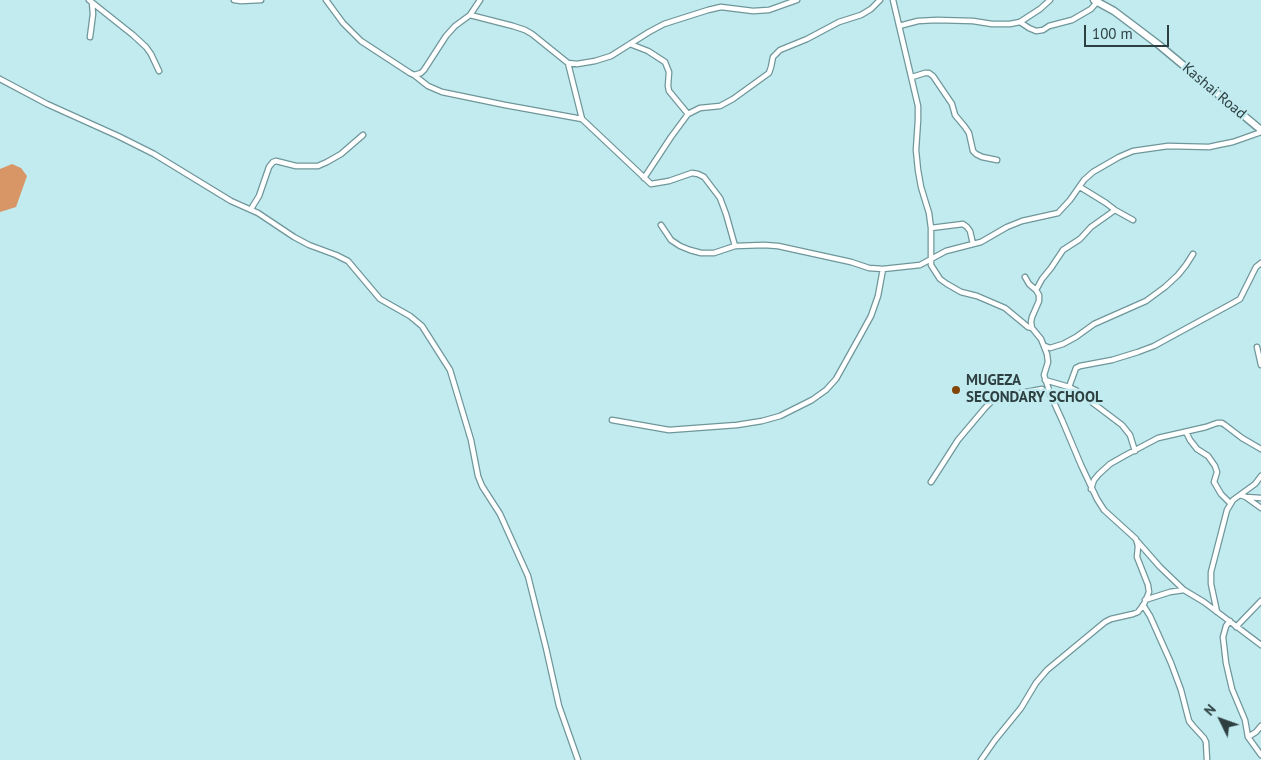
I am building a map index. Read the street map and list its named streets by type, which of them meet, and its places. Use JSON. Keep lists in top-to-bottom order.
{
  "streets": {
    "street": ["Kashai Road"]
  },
  "places": ["MUGEZA SECONDARY SCHOOL"],
  "scale_bar": "100 m",
  "north": "top left"
}
